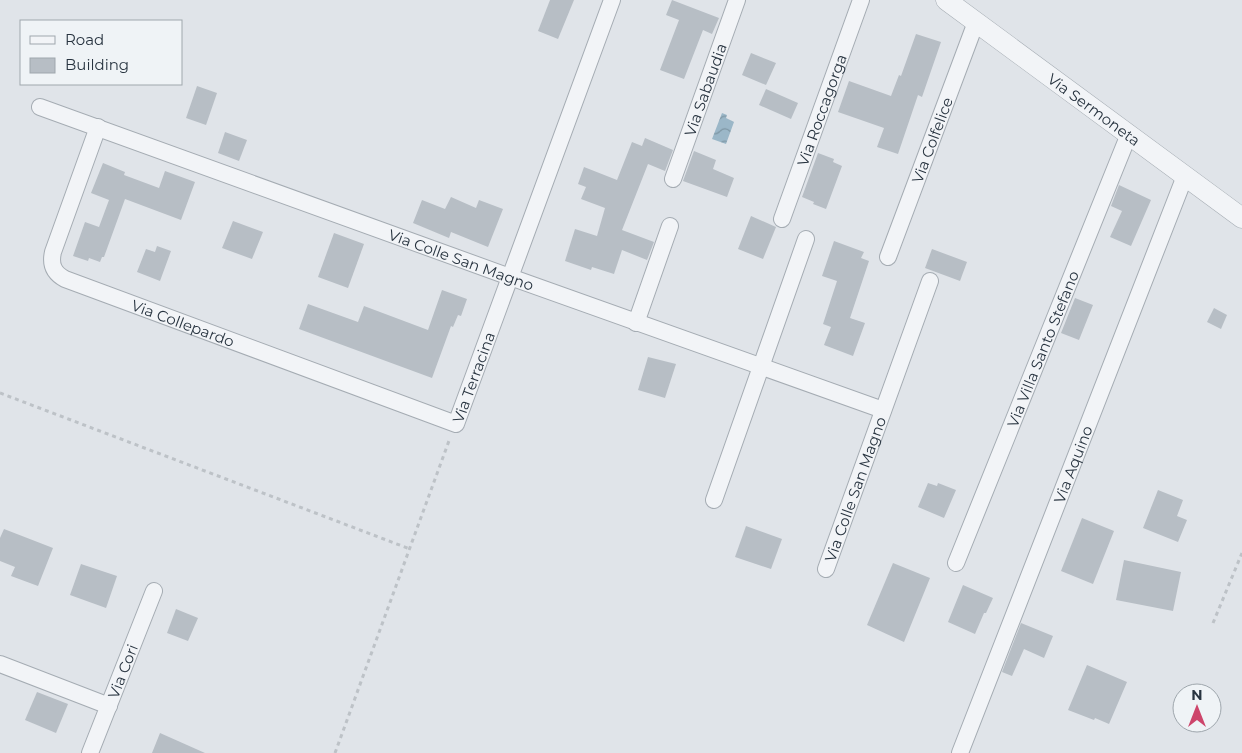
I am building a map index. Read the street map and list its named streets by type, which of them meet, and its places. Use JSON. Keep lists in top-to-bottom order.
{
  "streets": {
    "street": [
      "Via Sabaudia",
      "Via Roccagorga",
      "Via Sermoneta",
      "Via Colfelice",
      "Via Colle San Magno",
      "Via Collepardo",
      "Via Villa Santo Stefano",
      "Via Terracina",
      "Via Aquino",
      "Via Cori"
    ]
  },
  "crossings": [
    ["Via Sermoneta", "Via Colfelice"],
    ["Via Sermoneta", "Via Villa Santo Stefano"],
    ["Via Sermoneta", "Via Aquino"],
    ["Via Colle San Magno", "Via Collepardo"],
    ["Via Colle San Magno", "Via Terracina"],
    ["Via Collepardo", "Via Terracina"]
  ],
  "legend": ["Road", "Building"],
  "north": "top"
}
